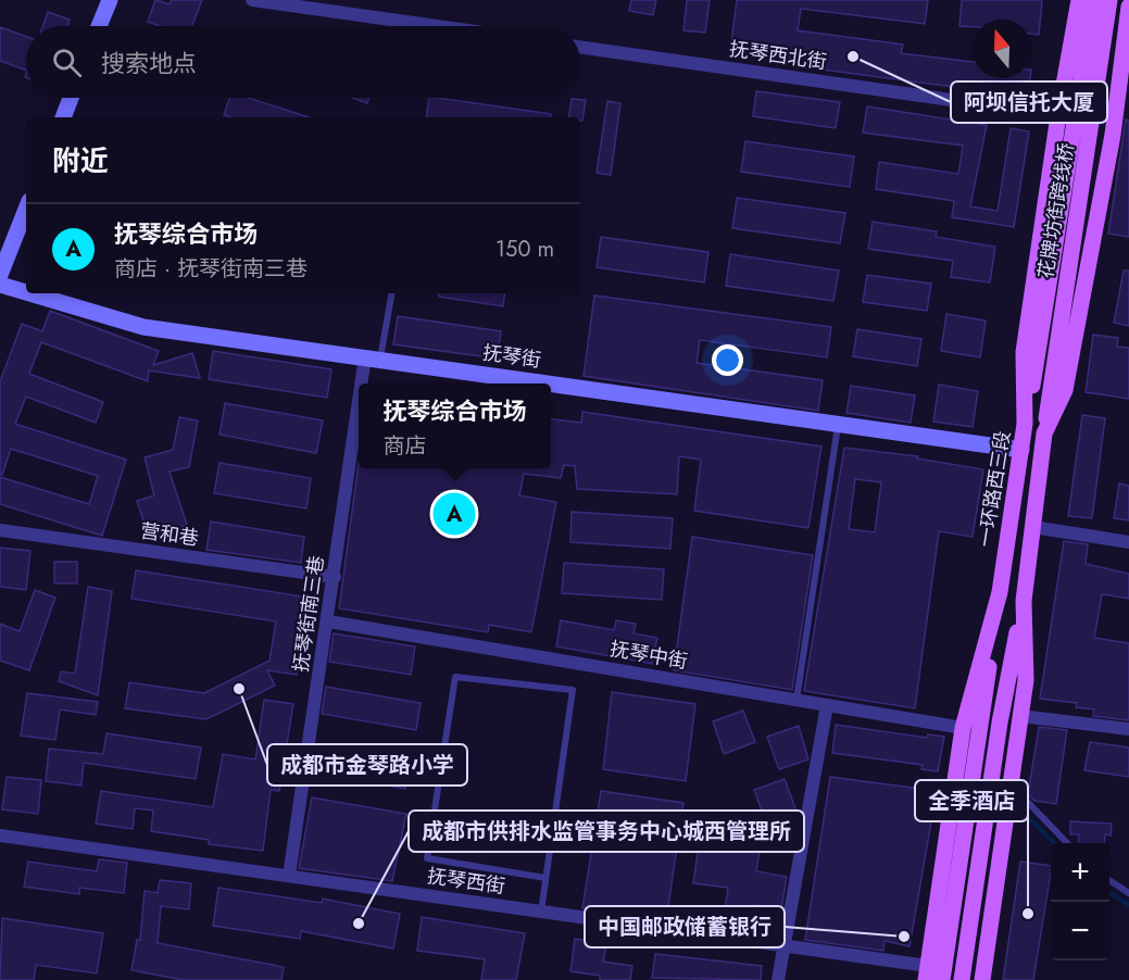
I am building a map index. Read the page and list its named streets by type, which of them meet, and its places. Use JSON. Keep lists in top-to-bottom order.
{
  "streets": {
    "main road": ["花牌坊街跨线桥", "一环路西三段"],
    "street": [
      "抚琴西北街",
      "抚琴街",
      "营和巷",
      "抚琴街南三巷",
      "抚琴中街",
      "抚琴西街"
    ]
  },
  "crossings": [
    ["抚琴西北街", "一环路西三段"],
    ["花牌坊街跨线桥", "一环路西三段"],
    ["抚琴街", "一环路西三段"],
    ["抚琴街", "抚琴街南三巷"],
    ["一环路西三段", "抚琴中街"],
    ["一环路西三段", "抚琴西街"],
    ["营和巷", "抚琴街南三巷"],
    ["抚琴街南三巷", "抚琴中街"],
    ["抚琴街南三巷", "抚琴西街"]
  ],
  "places": [
    "阿坝信托大厦",
    "成都市金琴路小学",
    "全季酒店",
    "成都市供排水监管事务中心城西管理所",
    "中国邮政储蓄银行"
  ],
  "north": "top",
  "page": {
    "search": "搜索地点",
    "heading": "附近",
    "list": [
      {
        "mark": "A",
        "name": "抚琴综合市场",
        "note": "商店 · 抚琴街南三巷",
        "value": "150 m"
      }
    ],
    "popup": ["抚琴综合市场", "商店"],
    "pins": "A",
    "map_buttons": ["+", "−"]
  }
}
